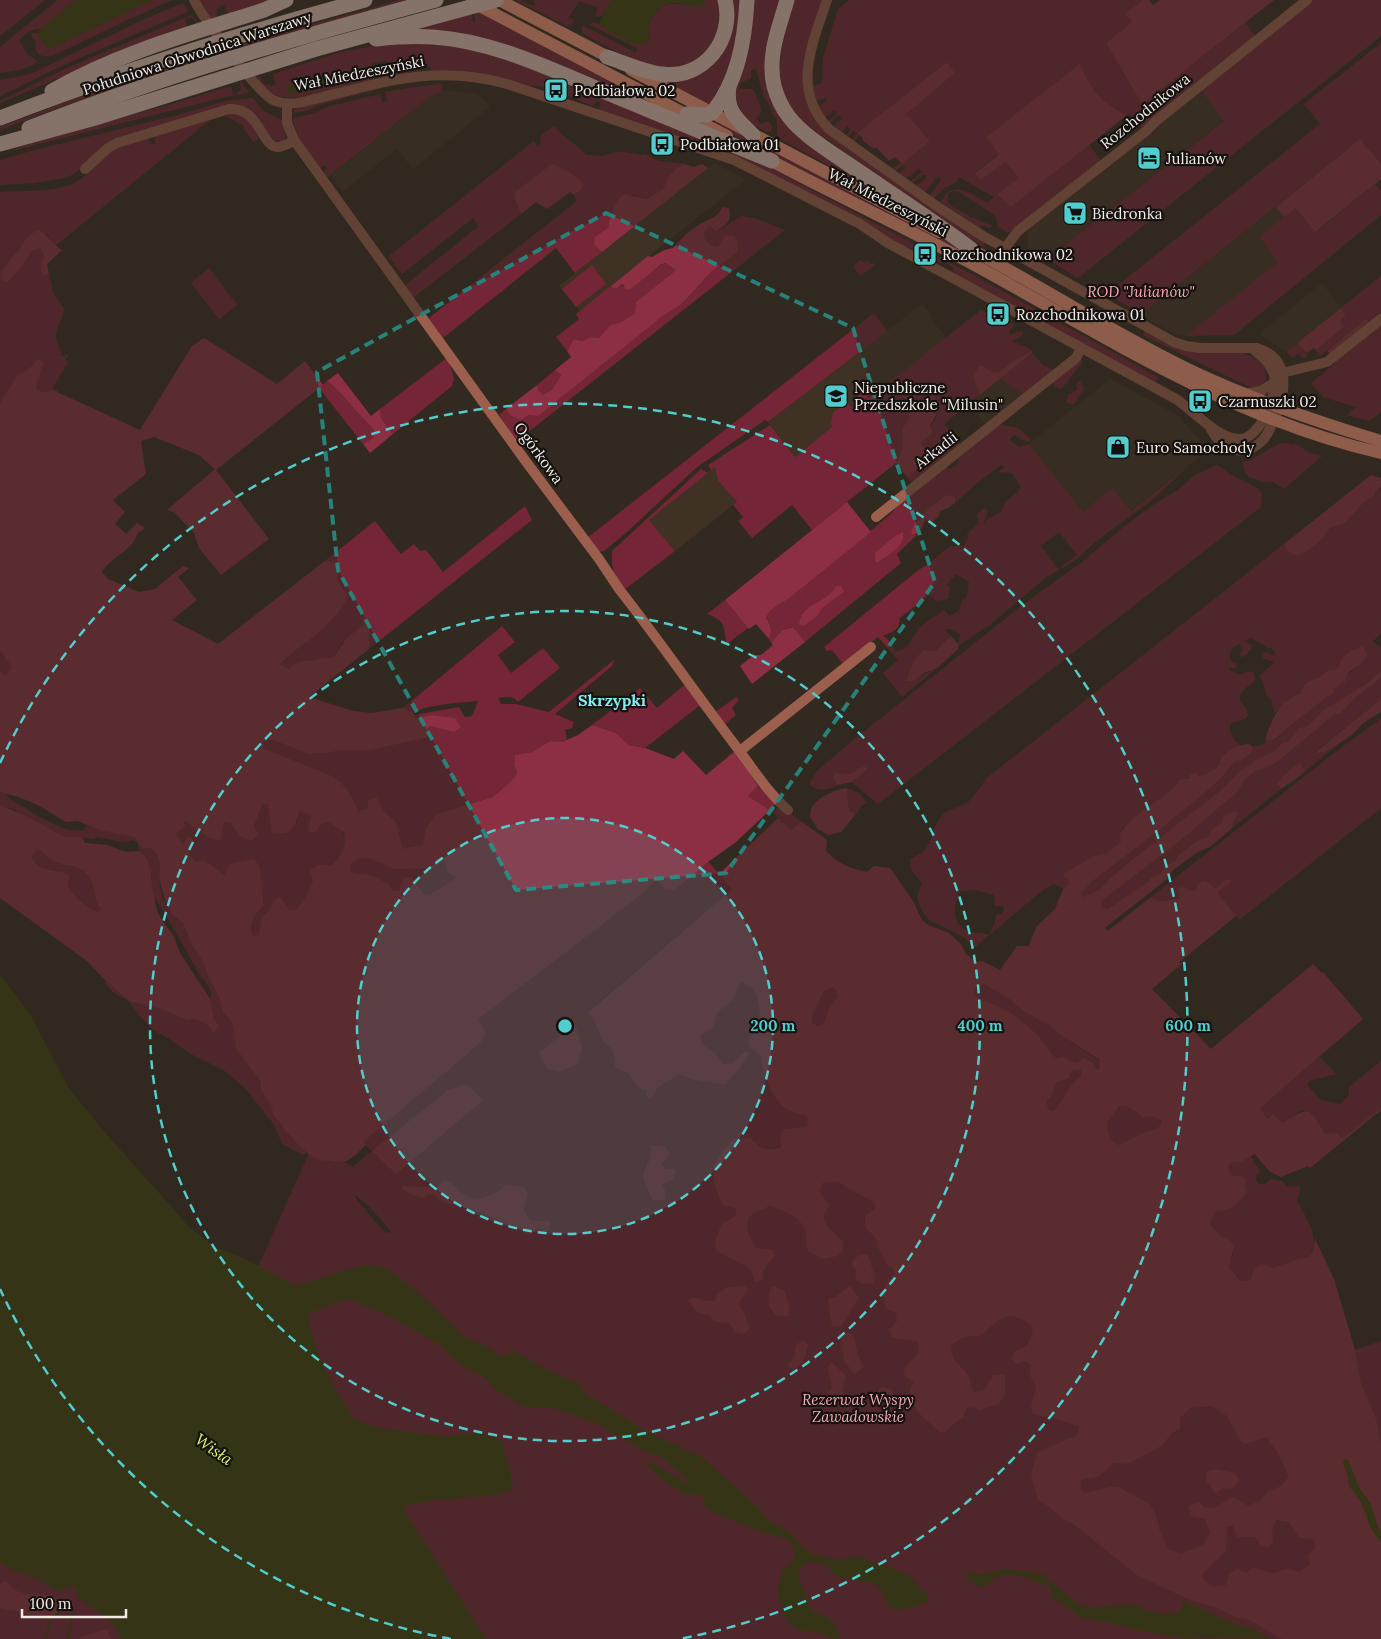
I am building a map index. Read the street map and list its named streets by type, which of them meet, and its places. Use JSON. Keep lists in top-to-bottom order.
{
  "streets": {
    "highway": ["Południowa Obwodnica Warszawy"],
    "main road": ["Wał Miedzeszyński"],
    "street": ["Rozchodnikowa", "Arkadii", "Ogórkowa"]
  },
  "crossings": [
    ["Wał Miedzeszyński", "Arkadii"],
    ["Wał Miedzeszyński", "Ogórkowa"]
  ],
  "districts": ["Skrzypki"],
  "water": ["Wisła"],
  "parks": ["ROD \"Julianów\"", "Rezerwat Wyspy Zawadowskie"],
  "places": {
    "bus stop": [
      "Podbiałowa 02",
      "Podbiałowa 01",
      "Rozchodnikowa 02",
      "Rozchodnikowa 01",
      "Czarnuszki 02"
    ],
    "hotel": ["Julianów"],
    "supermarket": ["Biedronka"],
    "school or university": ["Niepubliczne Przedszkole \"Milusin\""],
    "shop": ["Euro Samochody"]
  },
  "scale_bar": "100 m",
  "rings": ["200 m", "400 m", "600 m"]
}
